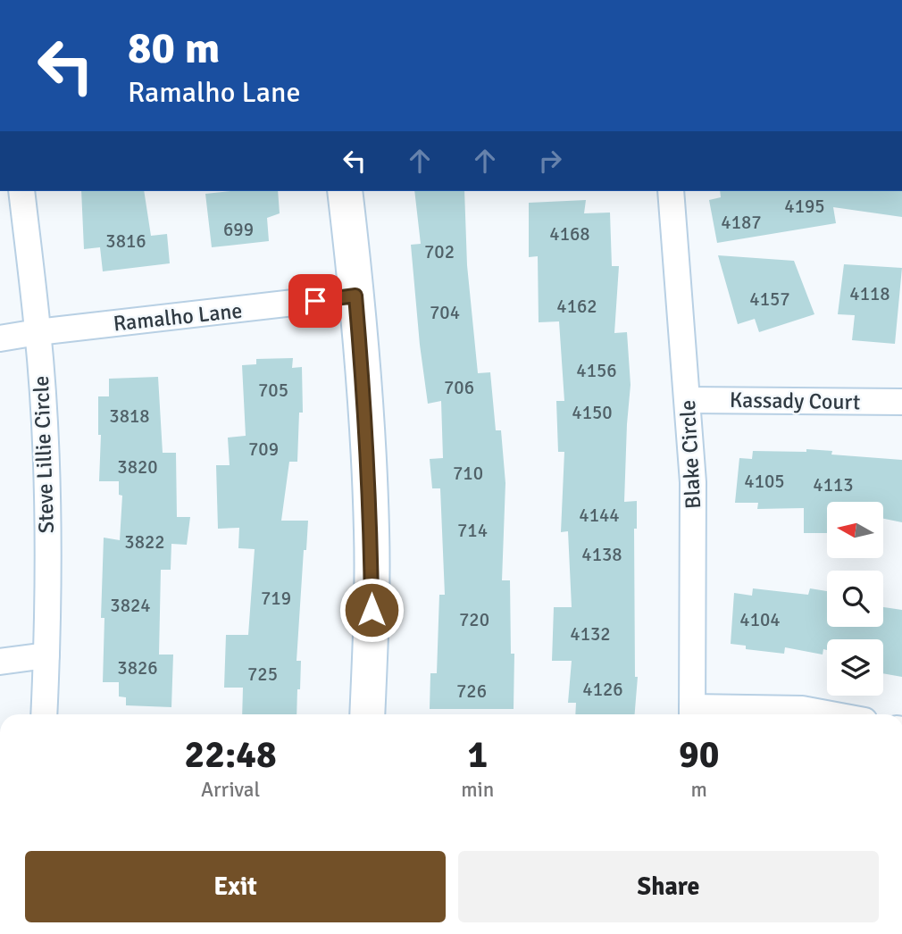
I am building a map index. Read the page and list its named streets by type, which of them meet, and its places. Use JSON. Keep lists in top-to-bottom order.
{
  "streets": {
    "street": [
      "Ramalho Lane",
      "Kassady Court",
      "Steve Lillie Circle",
      "Blake Circle"
    ]
  },
  "crossings": [
    ["Ramalho Lane", "Steve Lillie Circle"],
    ["Kassady Court", "Blake Circle"]
  ],
  "house_numbers": [
    "4195",
    "4187",
    "699",
    "4168",
    "3816",
    "702",
    "4118",
    "4157",
    "4162",
    "704",
    "4156",
    "706",
    "705",
    "4150",
    "3818",
    "709",
    "3820",
    "710",
    "4105",
    "4113",
    "4144",
    "714",
    "3822",
    "4138",
    "719",
    "3824",
    "720",
    "4104",
    "4132",
    "3826",
    "725",
    "4126",
    "726"
  ],
  "north": "left",
  "page": {
    "turn": ["80 m", "Ramalho Lane"],
    "eta": [
      "22:48",
      "Arrival",
      "1",
      "min",
      "90",
      "m"
    ],
    "buttons": ["Exit", "Share"]
  }
}
